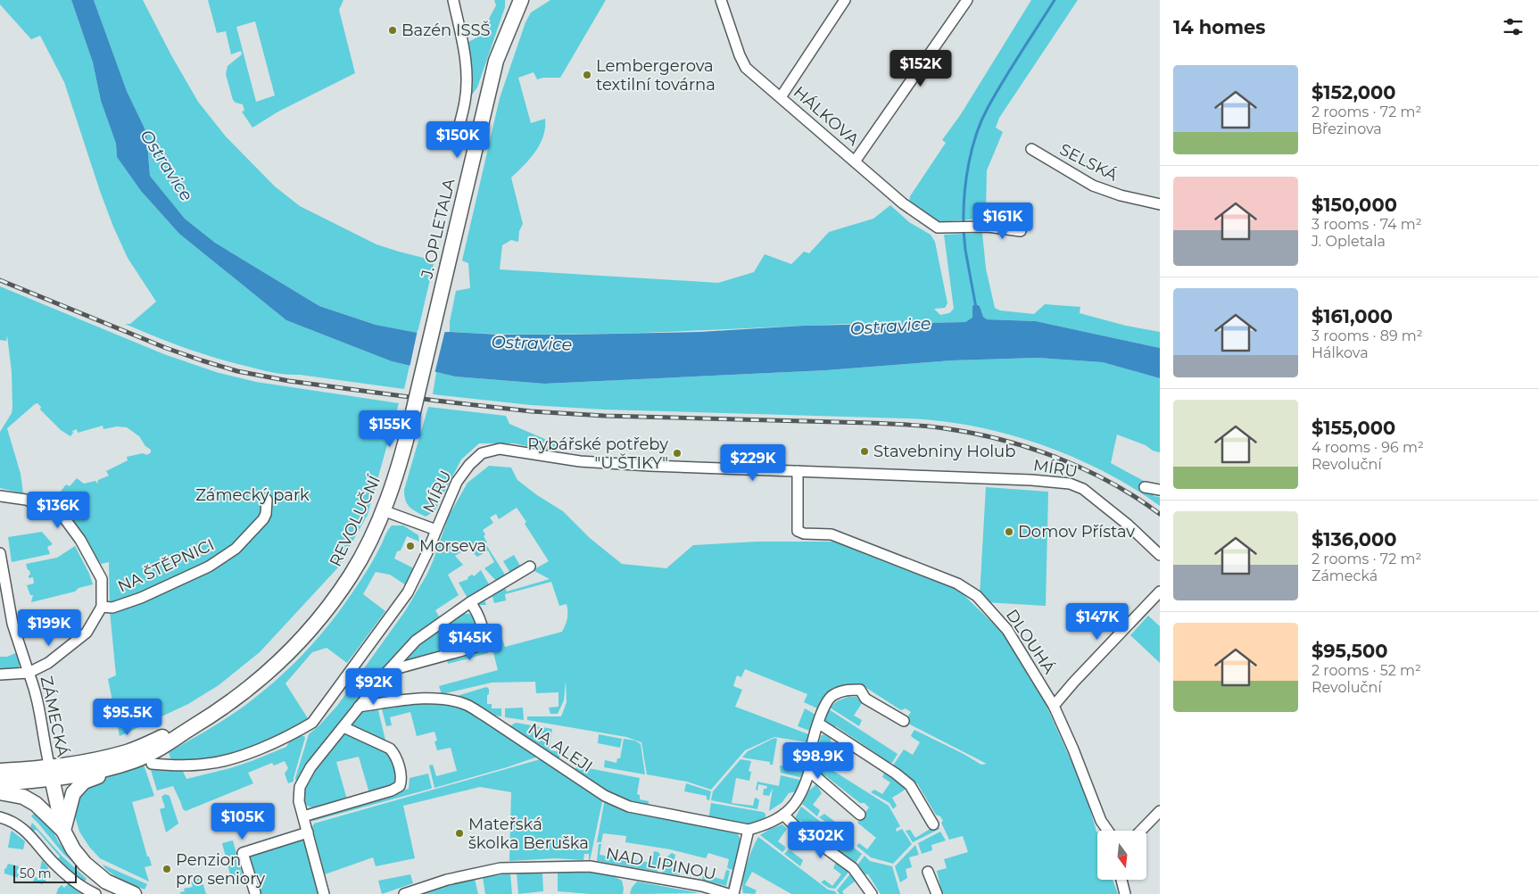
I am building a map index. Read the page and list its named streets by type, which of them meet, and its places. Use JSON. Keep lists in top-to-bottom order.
{
  "streets": {
    "main road": ["J. OPLETALA", "REVOLUČNÍ"],
    "street": [
      "HÁLKOVA",
      "SELSKÁ",
      "MÍRU",
      "NA ŠTĚPNICI",
      "DLOUHÁ",
      "ZÁMECKÁ",
      "NA ALEJI",
      "NAD LIPINOU"
    ]
  },
  "crossings": [
    ["J. OPLETALA", "REVOLUČNÍ"],
    ["MÍRU", "REVOLUČNÍ"],
    ["MÍRU", "DLOUHÁ"],
    ["REVOLUČNÍ", "ZÁMECKÁ"],
    ["NA ŠTĚPNICI", "ZÁMECKÁ"]
  ],
  "water": ["Ostravice"],
  "parks": ["Zámecký park"],
  "places": [
    "Bazén ISSŠ",
    "Lembergerova textilní továrna",
    "Stavebniny Holub",
    "Rybářské potřeby \"U ŠTIKY\"",
    "Domov Přístav",
    "Morseva",
    "Mateřská školka Beruška",
    "Penzion pro seniory"
  ],
  "scale_bar": "50 m",
  "north": "bottom",
  "page": {
    "heading": "14 homes",
    "price": [
      "$152K",
      "$150K",
      "$161K",
      "$155K",
      "$229K",
      "$136K",
      "$147K",
      "$199K",
      "$145K",
      "$92K",
      "$95.5K",
      "$98.9K",
      "$105K",
      "$302K"
    ],
    "list": [
      {
        "name": "$152,000",
        "note": "2 rooms · 72 m² · Březinova"
      },
      {
        "name": "$150,000",
        "note": "3 rooms · 74 m² · J. Opletala"
      },
      {
        "name": "$161,000",
        "note": "3 rooms · 89 m² · Hálkova"
      },
      {
        "name": "$155,000",
        "note": "4 rooms · 96 m² · Revoluční"
      },
      {
        "name": "$136,000",
        "note": "2 rooms · 72 m² · Zámecká"
      },
      {
        "name": "$95,500",
        "note": "2 rooms · 52 m² · Revoluční"
      }
    ],
    "scale": "50 m"
  }
}
